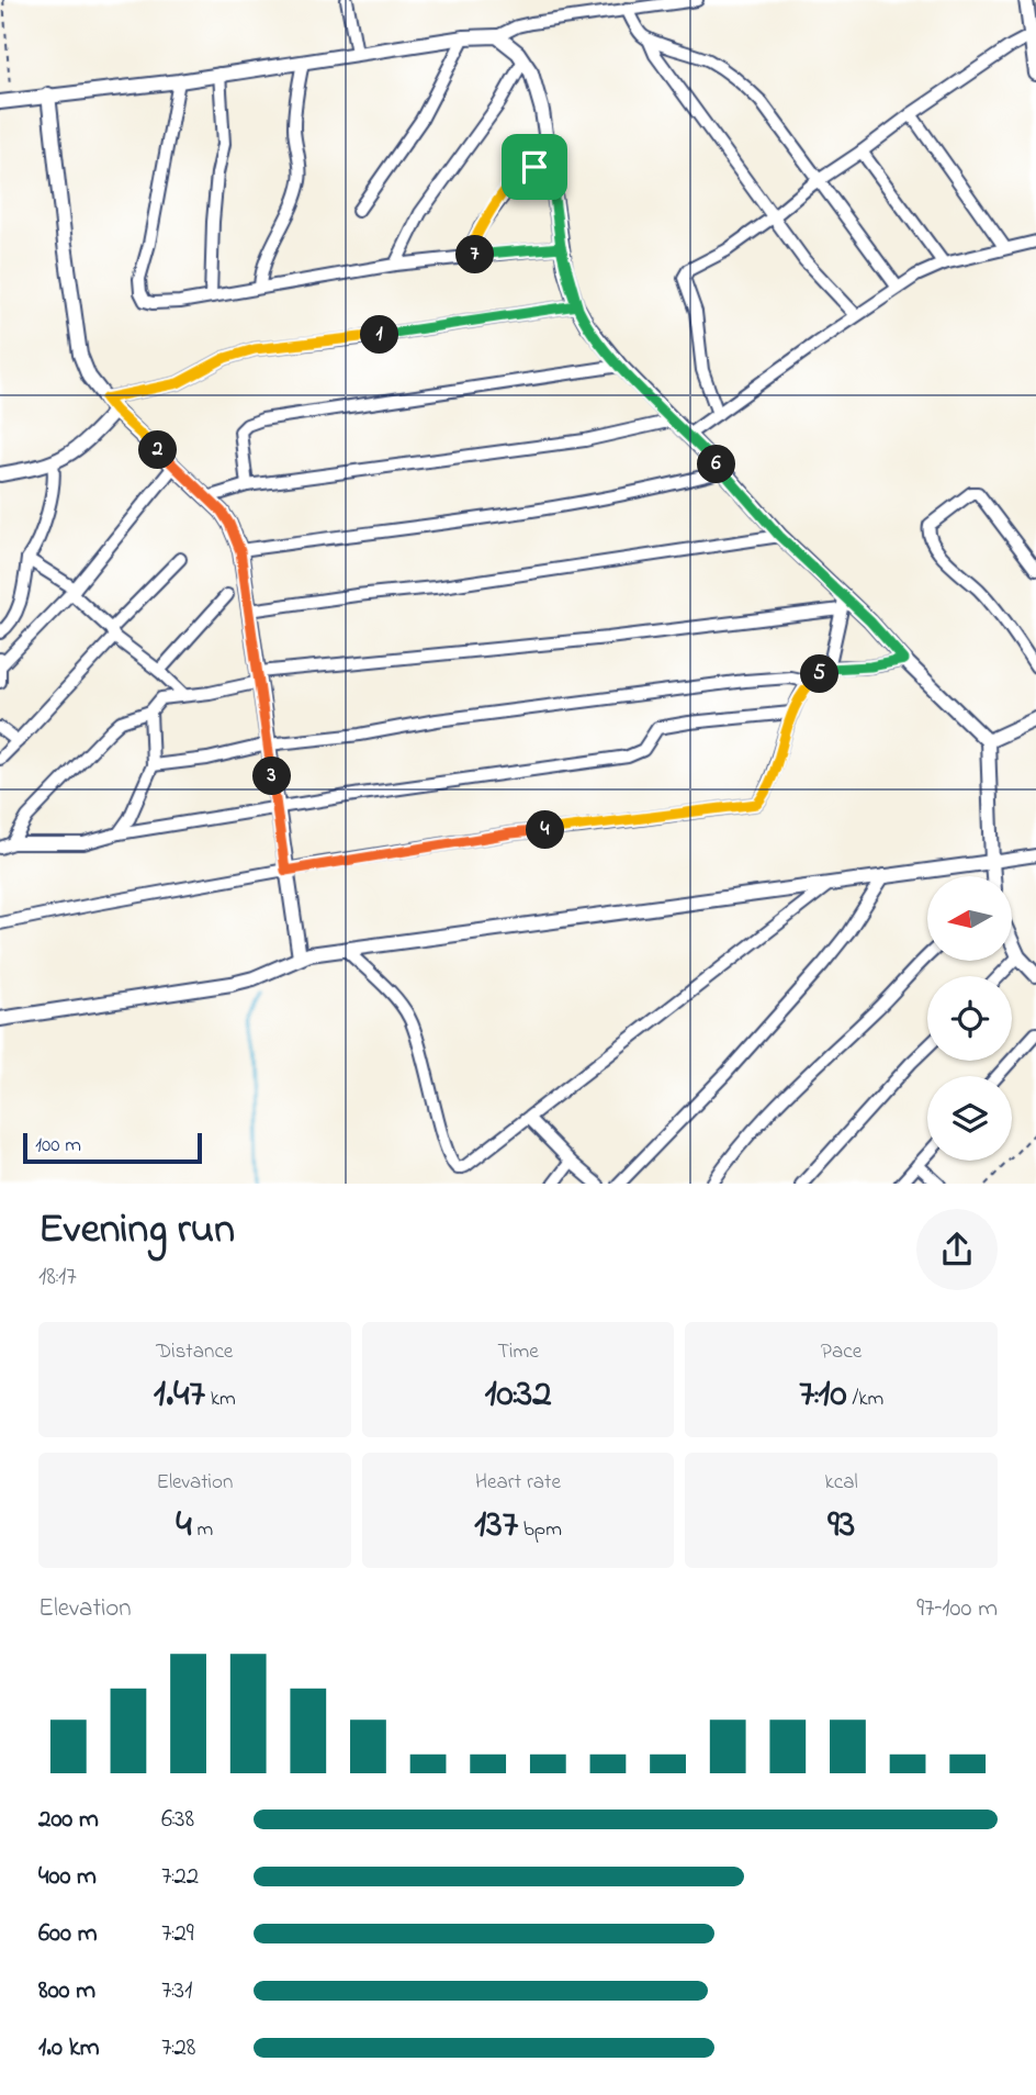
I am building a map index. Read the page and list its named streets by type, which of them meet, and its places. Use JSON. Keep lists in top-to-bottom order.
{
  "scale_bar": "100 m",
  "north": "left",
  "page": {
    "pins": [
      "7",
      "1",
      "2",
      "6",
      "5",
      "3",
      "4"
    ],
    "scale": "100 m",
    "heading": ["Evening run", "18:17"],
    "stats": [
      ["Distance", "1.47 km"],
      ["Time", "10:32"],
      ["Pace", "7:10 /km"],
      ["Elevation", "4 m"],
      ["Heart rate", "137 bpm"],
      ["kcal", "93"]
    ],
    "chart": ["Elevation", "97–100 m"],
    "list": [
      {
        "name": "200 m",
        "note": "6:38"
      },
      {
        "name": "400 m",
        "note": "7:22"
      },
      {
        "name": "600 m",
        "note": "7:29"
      },
      {
        "name": "800 m",
        "note": "7:31"
      },
      {
        "name": "1.0 km",
        "note": "7:28"
      }
    ]
  }
}
